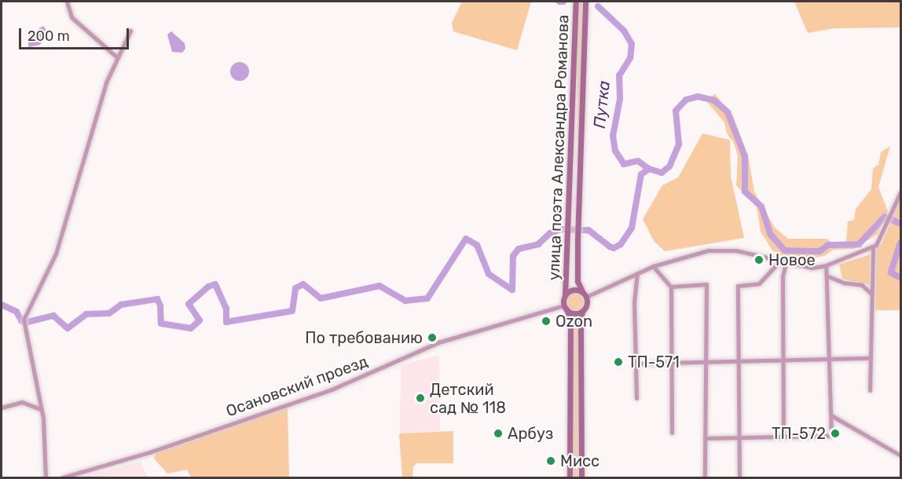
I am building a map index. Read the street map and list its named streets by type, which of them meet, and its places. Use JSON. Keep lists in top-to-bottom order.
{
  "streets": {
    "main road": ["улица поэта Александра Романова"],
    "street": ["Осановский проезд"]
  },
  "crossings": [
    ["улица поэта Александра Романова", "Осановский проезд"]
  ],
  "water": ["Путка"],
  "places": [
    "Новое",
    "Ozon",
    "По требованию",
    "ТП-571",
    "Детский сад № 118",
    "Арбуз",
    "ТП-572",
    "Мисс"
  ],
  "scale_bar": "200 m"
}
